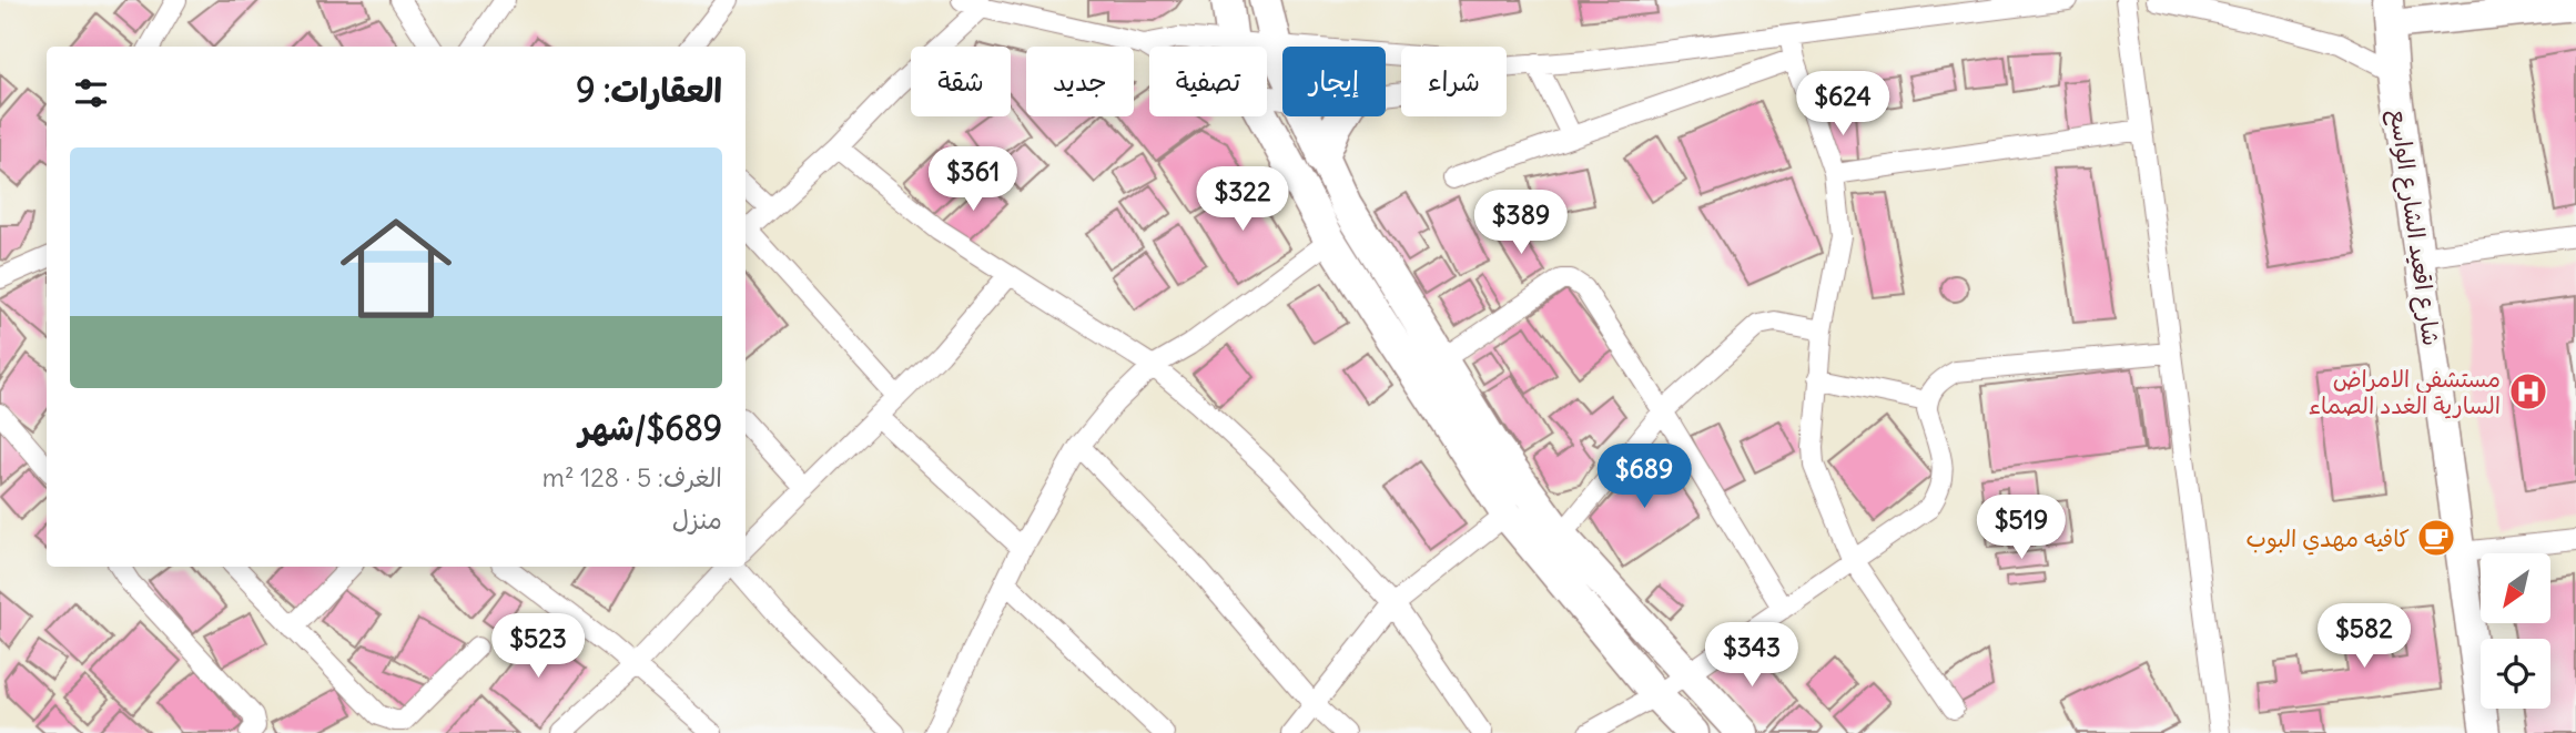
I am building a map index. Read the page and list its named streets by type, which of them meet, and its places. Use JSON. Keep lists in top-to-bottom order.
{
  "streets": {
    "street": ["شارع اقعيد الشارع الواسع"]
  },
  "places": {
    "hospital": ["مستشفي الامراض السارية الغدد الصماء"],
    "cafe": ["كافيه مهدي البوب"]
  },
  "north": "bottom left",
  "page": {
    "chip": [
      "شراء",
      "إيجار",
      "تصفية",
      "جديد",
      "شقة"
    ],
    "heading": "العقارات: 9",
    "price": [
      "$624",
      "$361",
      "$322",
      "$389",
      "$689",
      "$519",
      "$582",
      "$523",
      "$343"
    ],
    "list": [
      {
        "name": "$689/شهر",
        "note": "الغرف: 5 · 128 m² · منزل"
      }
    ]
  }
}
